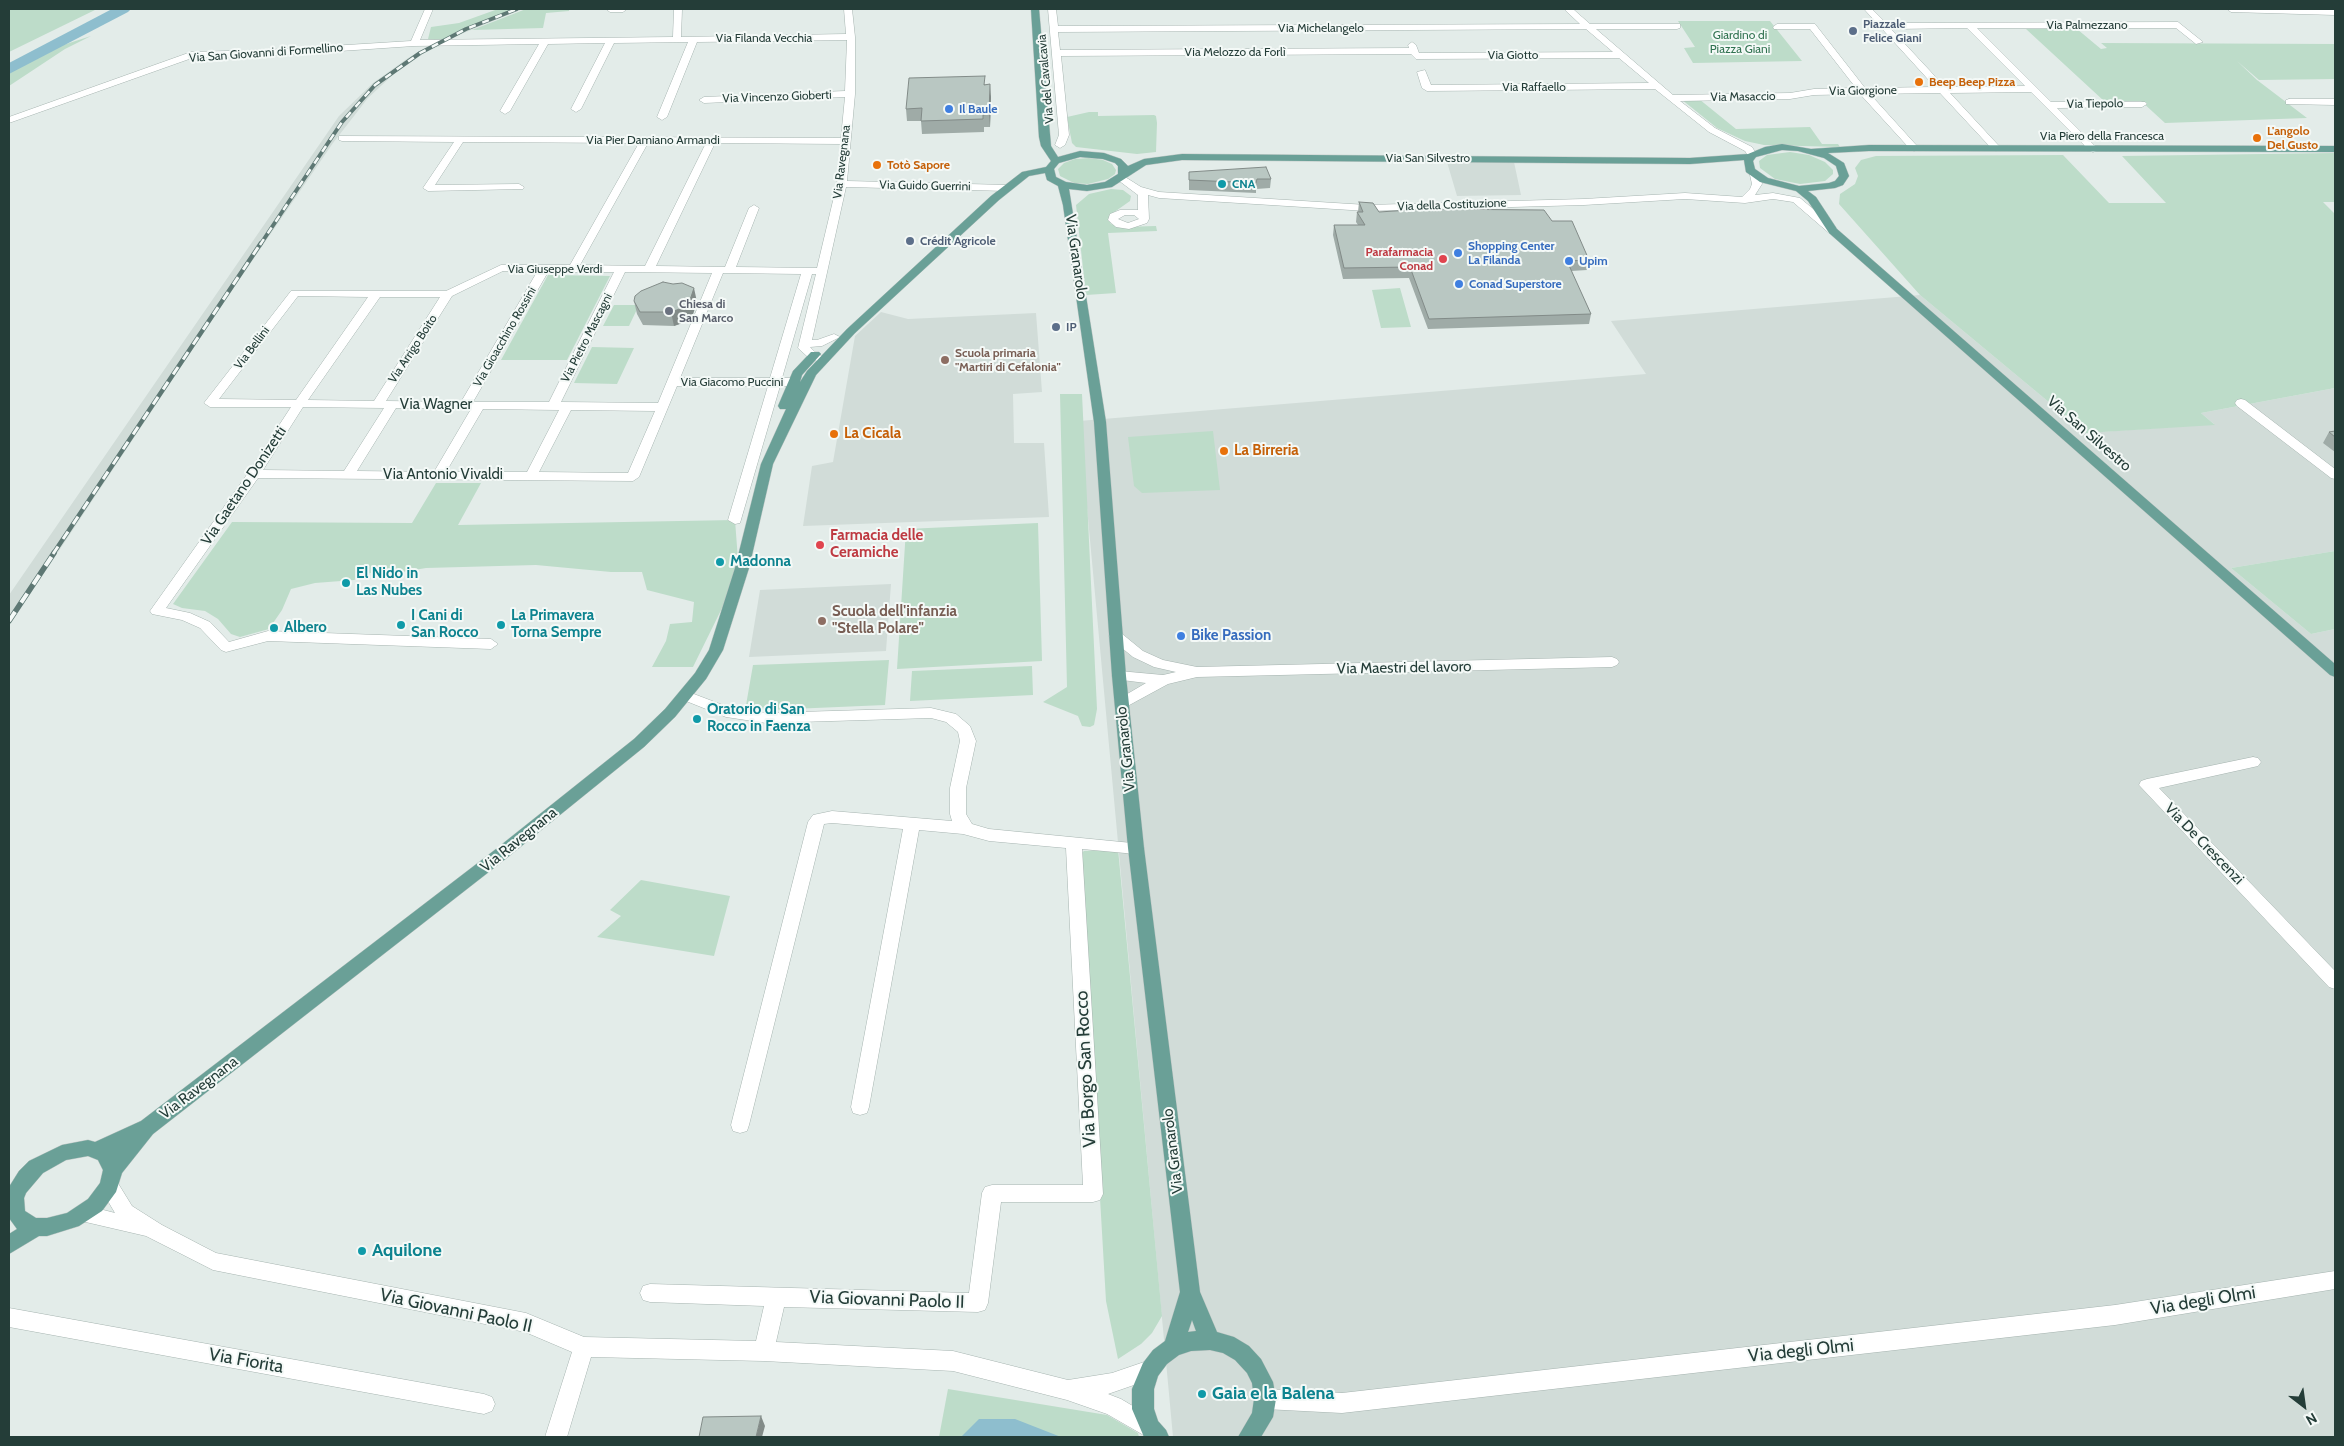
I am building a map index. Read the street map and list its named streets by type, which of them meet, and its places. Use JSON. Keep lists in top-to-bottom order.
{
  "streets": {
    "main road": [
      "Via del Cavalcavia",
      "Via Piero della Francesca",
      "Via San Silvestro",
      "Via Ravegnana",
      "Via Granarolo"
    ],
    "street": [
      "Via Palmezzano",
      "Via Michelangelo",
      "Via Filanda Vecchia",
      "Via Melozzo da Forlì",
      "Via San Giovanni di Formellino",
      "Via Giotto",
      "Via Raffaello",
      "Via Giorgione",
      "Via Vincenzo Gioberti",
      "Via Masaccio",
      "Via Tiepolo",
      "Via Pier Damiano Armandi",
      "Via Guido Guerrini",
      "Via della Costituzione",
      "Via Giuseppe Verdi",
      "Via Gioacchino Rossini",
      "Via Pietro Mascagni",
      "Via Bellini",
      "Via Arrigo Boito",
      "Via Giacomo Puccini",
      "Via Wagner",
      "Via Antonio Vivaldi",
      "Via Gaetano Donizetti",
      "Via Maestri del lavoro",
      "Via De Crescenzi",
      "Via Borgo San Rocco",
      "Via Giovanni Paolo II",
      "Via degli Olmi",
      "Via Fiorita"
    ]
  },
  "crossings": [
    ["Via Palmezzano", "Via Tiepolo"],
    ["Via Michelangelo", "Via del Cavalcavia"],
    ["Via Michelangelo", "Via Masaccio"],
    ["Via Filanda Vecchia", "Via San Giovanni di Formellino"],
    ["Via Filanda Vecchia", "Via Ravegnana"],
    ["Via Melozzo da Forlì", "Via Giotto"],
    ["Via Melozzo da Forlì", "Via del Cavalcavia"],
    ["Via Giotto", "Via Masaccio"],
    ["Via del Cavalcavia", "Via San Silvestro"],
    ["Via del Cavalcavia", "Via Granarolo"],
    ["Via Raffaello", "Via Masaccio"],
    ["Via Giorgione", "Via Masaccio"],
    ["Via Giorgione", "Via Tiepolo"],
    ["Via Vincenzo Gioberti", "Via Ravegnana"],
    ["Via Masaccio", "Via San Silvestro"],
    ["Via Tiepolo", "Via Piero della Francesca"],
    ["Via Pier Damiano Armandi", "Via Ravegnana"],
    ["Via San Silvestro", "Via della Costituzione"],
    ["Via San Silvestro", "Via Granarolo"],
    ["Via Ravegnana", "Via Guido Guerrini"],
    ["Via Ravegnana", "Via Giuseppe Verdi"],
    ["Via Ravegnana", "Via Giacomo Puccini"],
    ["Via Ravegnana", "Via Giovanni Paolo II"],
    ["Via della Costituzione", "Via Granarolo"],
    ["Via Granarolo", "Via Maestri del lavoro"],
    ["Via Giuseppe Verdi", "Via Gioacchino Rossini"],
    ["Via Giuseppe Verdi", "Via Pietro Mascagni"],
    ["Via Giuseppe Verdi", "Via Bellini"],
    ["Via Giuseppe Verdi", "Via Arrigo Boito"],
    ["Via Giuseppe Verdi", "Via Giacomo Puccini"],
    ["Via Giuseppe Verdi", "Via Gaetano Donizetti"],
    ["Via Gioacchino Rossini", "Via Wagner"],
    ["Via Gioacchino Rossini", "Via Antonio Vivaldi"],
    ["Via Pietro Mascagni", "Via Wagner"],
    ["Via Pietro Mascagni", "Via Antonio Vivaldi"],
    ["Via Bellini", "Via Wagner"],
    ["Via Arrigo Boito", "Via Wagner"],
    ["Via Arrigo Boito", "Via Antonio Vivaldi"],
    ["Via Giacomo Puccini", "Via Wagner"],
    ["Via Giacomo Puccini", "Via Antonio Vivaldi"],
    ["Via Wagner", "Via Gaetano Donizetti"],
    ["Via Antonio Vivaldi", "Via Gaetano Donizetti"],
    ["Via Borgo San Rocco", "Via Giovanni Paolo II"]
  ],
  "parks": ["Giardino di Piazza Giani"],
  "places": [
    "Piazzale Felice Giani",
    "Beep Beep Pizza",
    "Il Baule",
    "L'angolo Del Gusto",
    "Totò Sapore",
    "CNA",
    "Crédit Agricole",
    "Shopping Center La Filanda",
    "Parafarmacia Conad",
    "Upim",
    "Conad Superstore",
    "Chiesa di San Marco",
    "IP",
    "Scuola primaria \"Martiri di Cefalonia\"",
    "La Cicala",
    "La Birreria",
    "Farmacia delle Ceramiche",
    "Madonna",
    "El Nido in Las Nubes",
    "Scuola dell'infanzia \"Stella Polare\"",
    "I Cani di San Rocco",
    "La Primavera Torna Sempre",
    "Albero",
    "Bike Passion",
    "Oratorio di San Rocco in Faenza",
    "Aquilone",
    "Gaia e la Balena"
  ],
  "north": "bottom right"
}
